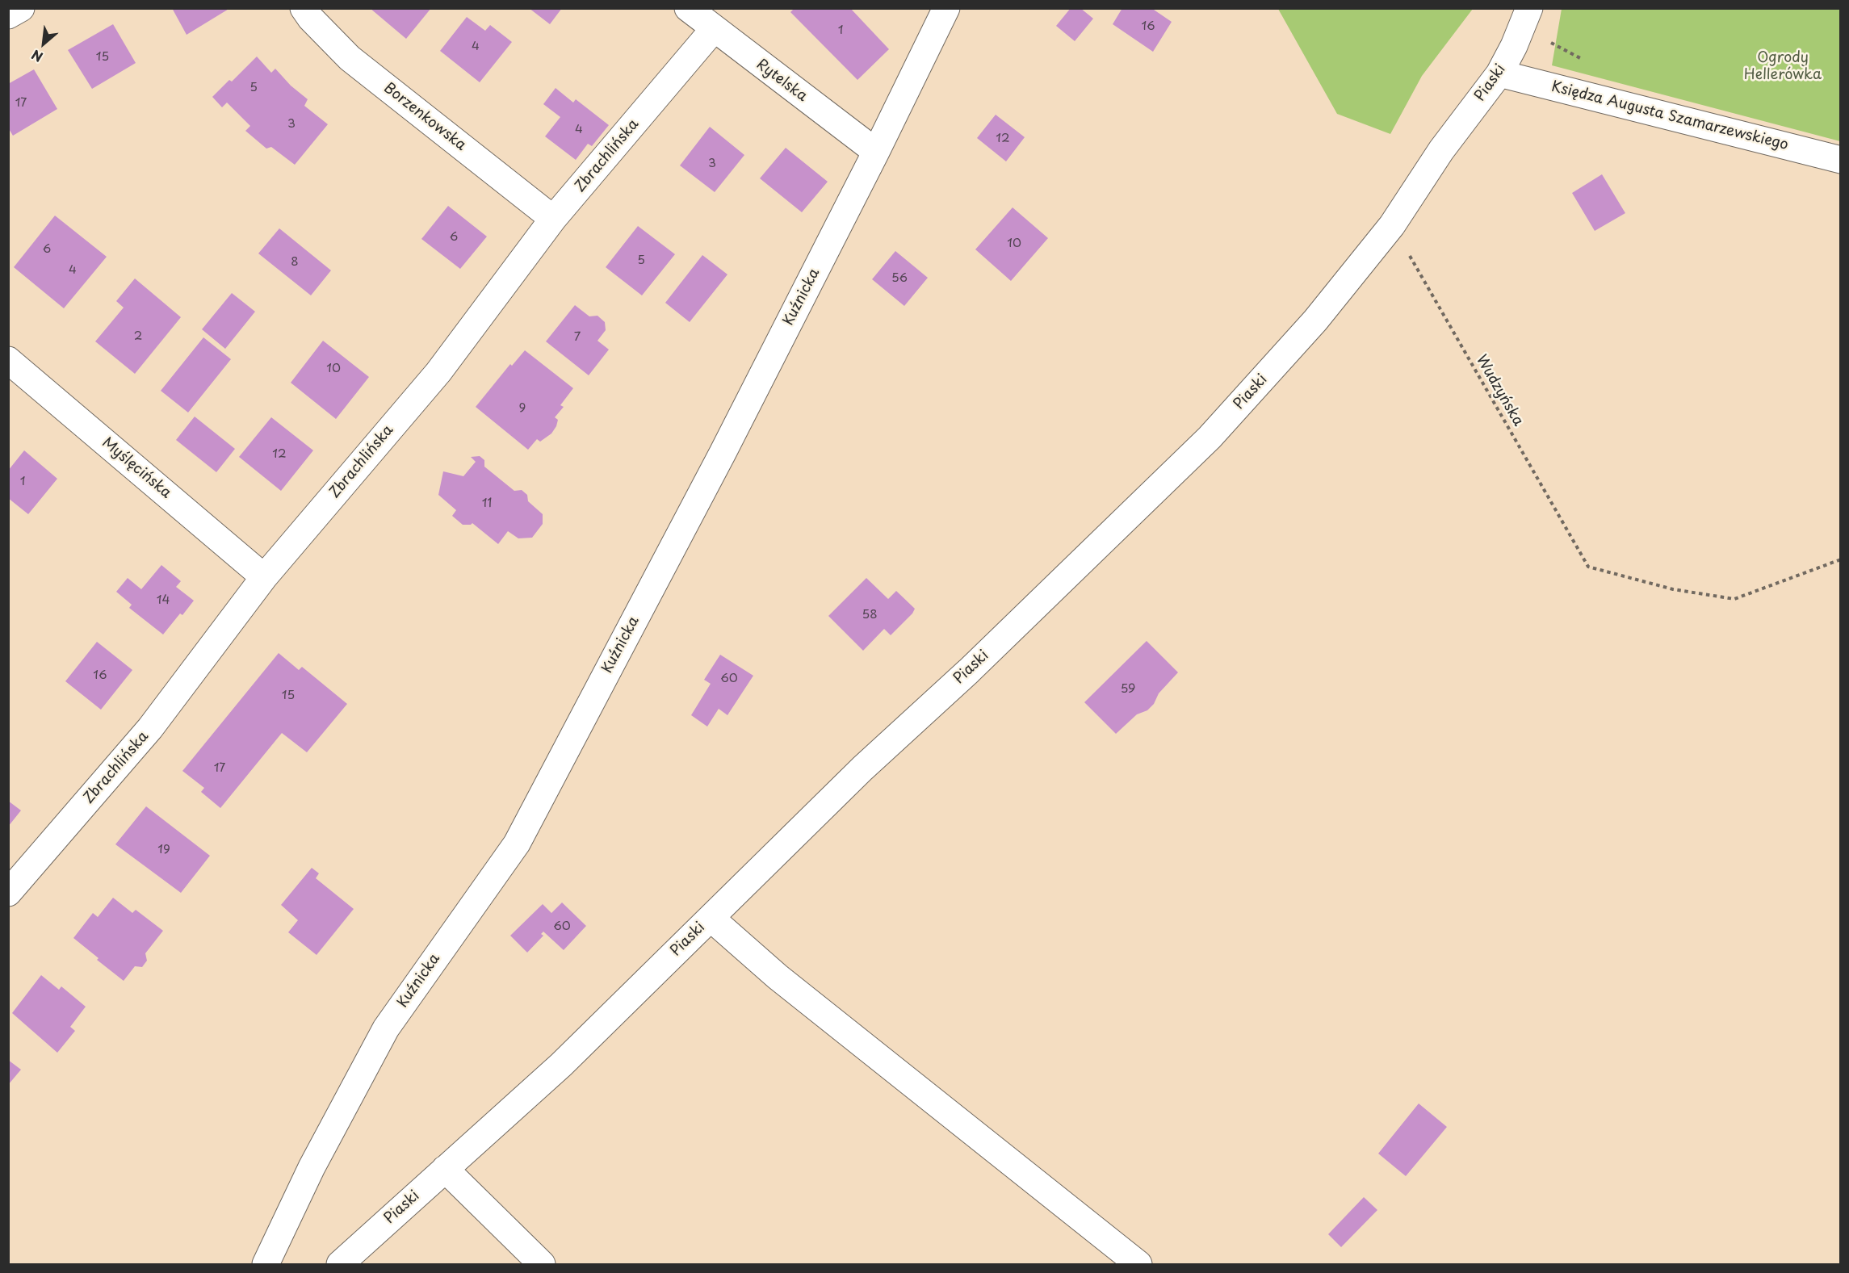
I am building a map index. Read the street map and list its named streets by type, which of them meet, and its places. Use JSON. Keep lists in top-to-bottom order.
{
  "streets": {
    "street": [
      "Rytelska",
      "Piaski",
      "Księdza Augusta Szamarzewskiego",
      "Borzenkowska",
      "Zbrachlińska",
      "Kuźnicka",
      "Myślęcińska"
    ],
    "path": ["Wudzyńska"]
  },
  "crossings": [
    ["Rytelska", "Zbrachlińska"],
    ["Rytelska", "Kuźnicka"],
    ["Piaski", "Księdza Augusta Szamarzewskiego"],
    ["Piaski", "Wudzyńska"],
    ["Borzenkowska", "Zbrachlińska"],
    ["Zbrachlińska", "Myślęcińska"]
  ],
  "parks": ["Ogrody Hellerówka"],
  "house_numbers": [
    "16",
    "1",
    "4",
    "15",
    "5",
    "17",
    "3",
    "4",
    "12",
    "3",
    "6",
    "10",
    "6",
    "5",
    "8",
    "4",
    "56",
    "2",
    "7",
    "10",
    "9",
    "12",
    "1",
    "11",
    "14",
    "58",
    "16",
    "60",
    "59",
    "15",
    "17",
    "19",
    "60"
  ],
  "north": "bottom left"
}
